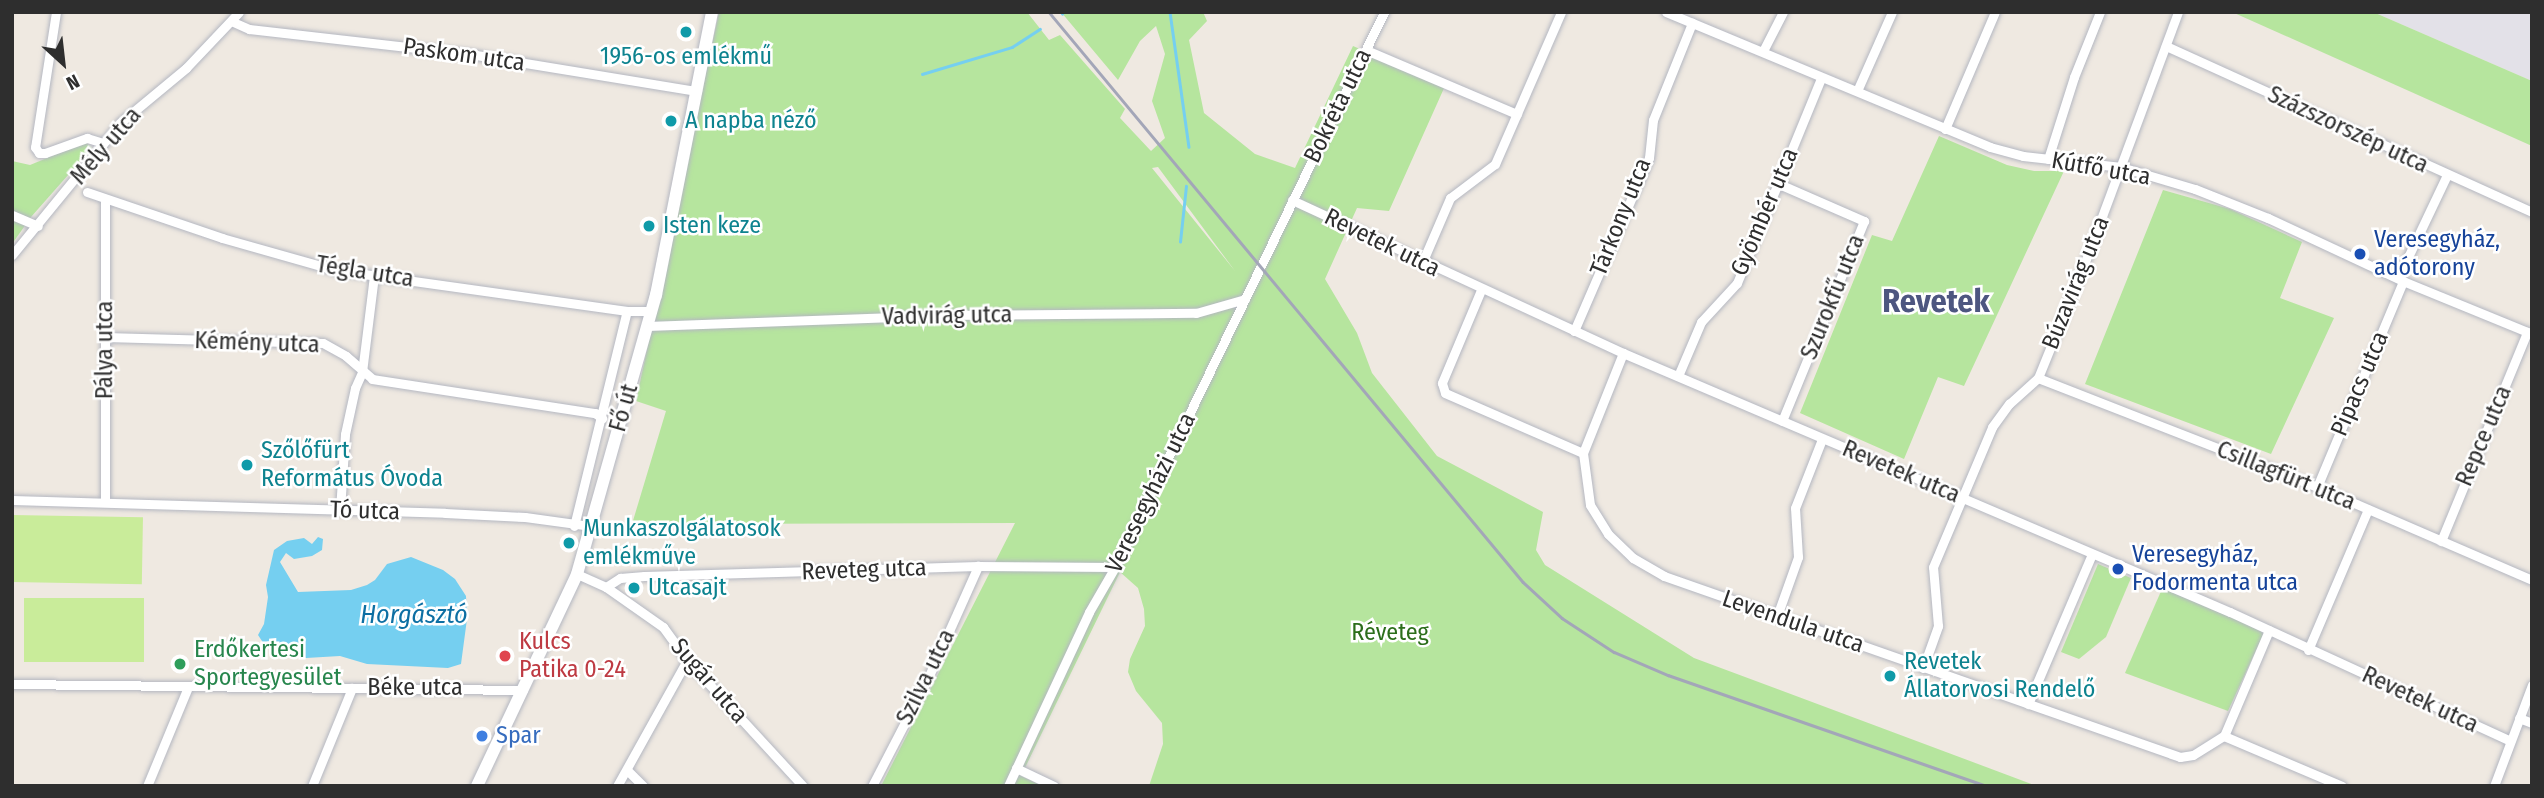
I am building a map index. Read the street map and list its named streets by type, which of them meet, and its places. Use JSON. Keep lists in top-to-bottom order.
{
  "streets": {
    "main road": ["Fő út"],
    "street": [
      "Paskom utca",
      "Bokréta utca",
      "Százszorszép utca",
      "Mély utca",
      "Kútfő utca",
      "Gyömbér utca",
      "Tárkony utca",
      "Revetek utca",
      "Tégla utca",
      "Búzavirág utca",
      "Szurokfű utca",
      "Vadvirág utca",
      "Kémény utca",
      "Pálya utca",
      "Pipacs utca",
      "Repce utca",
      "Csillagfürt utca",
      "Veresegyházi utca",
      "Tó utca",
      "Reveteg utca",
      "Levendula utca",
      "Szilva utca",
      "Sugár utca",
      "Béke utca"
    ]
  },
  "crossings": [
    ["Paskom utca", "Mély utca"],
    ["Paskom utca", "Fő út"],
    ["Bokréta utca", "Revetek utca"],
    ["Bokréta utca", "Veresegyházi utca"],
    ["Százszorszép utca", "Búzavirág utca"],
    ["Százszorszép utca", "Pipacs utca"],
    ["Kútfő utca", "Gyömbér utca"],
    ["Kútfő utca", "Tárkony utca"],
    ["Kútfő utca", "Búzavirág utca"],
    ["Kútfő utca", "Pipacs utca"],
    ["Kútfő utca", "Repce utca"],
    ["Gyömbér utca", "Revetek utca"],
    ["Gyömbér utca", "Szurokfű utca"],
    ["Tárkony utca", "Revetek utca"],
    ["Revetek utca", "Búzavirág utca"],
    ["Revetek utca", "Szurokfű utca"],
    ["Revetek utca", "Veresegyházi utca"],
    ["Revetek utca", "Levendula utca"],
    ["Tégla utca", "Pálya utca"],
    ["Tégla utca", "Fő út"],
    ["Búzavirág utca", "Csillagfürt utca"],
    ["Búzavirág utca", "Levendula utca"],
    ["Vadvirág utca", "Fő út"],
    ["Vadvirág utca", "Veresegyházi utca"],
    ["Kémény utca", "Pálya utca"],
    ["Pálya utca", "Tó utca"],
    ["Pipacs utca", "Csillagfürt utca"],
    ["Fő út", "Tó utca"],
    ["Fő út", "Béke utca"],
    ["Repce utca", "Csillagfürt utca"],
    ["Veresegyházi utca", "Reveteg utca"],
    ["Reveteg utca", "Szilva utca"],
    ["Reveteg utca", "Sugár utca"]
  ],
  "districts": ["Revetek"],
  "water": ["Horgásztó"],
  "parks": ["Réveteg"],
  "places": [
    "1956-os emlékmű",
    "A napba néző",
    "Isten keze",
    "Veresegyház, adótorony",
    "Szőlőfürt Református Óvoda",
    "Munkaszolgálatosok emlékműve",
    "Veresegyház, Fodormenta utca",
    "Utcasajt",
    "Kulcs Patika 0-24",
    "Erdőkertesi Sportegyesület",
    "Revetek Állatorvosi Rendelő",
    "Spar"
  ],
  "north": "bottom right"
}
